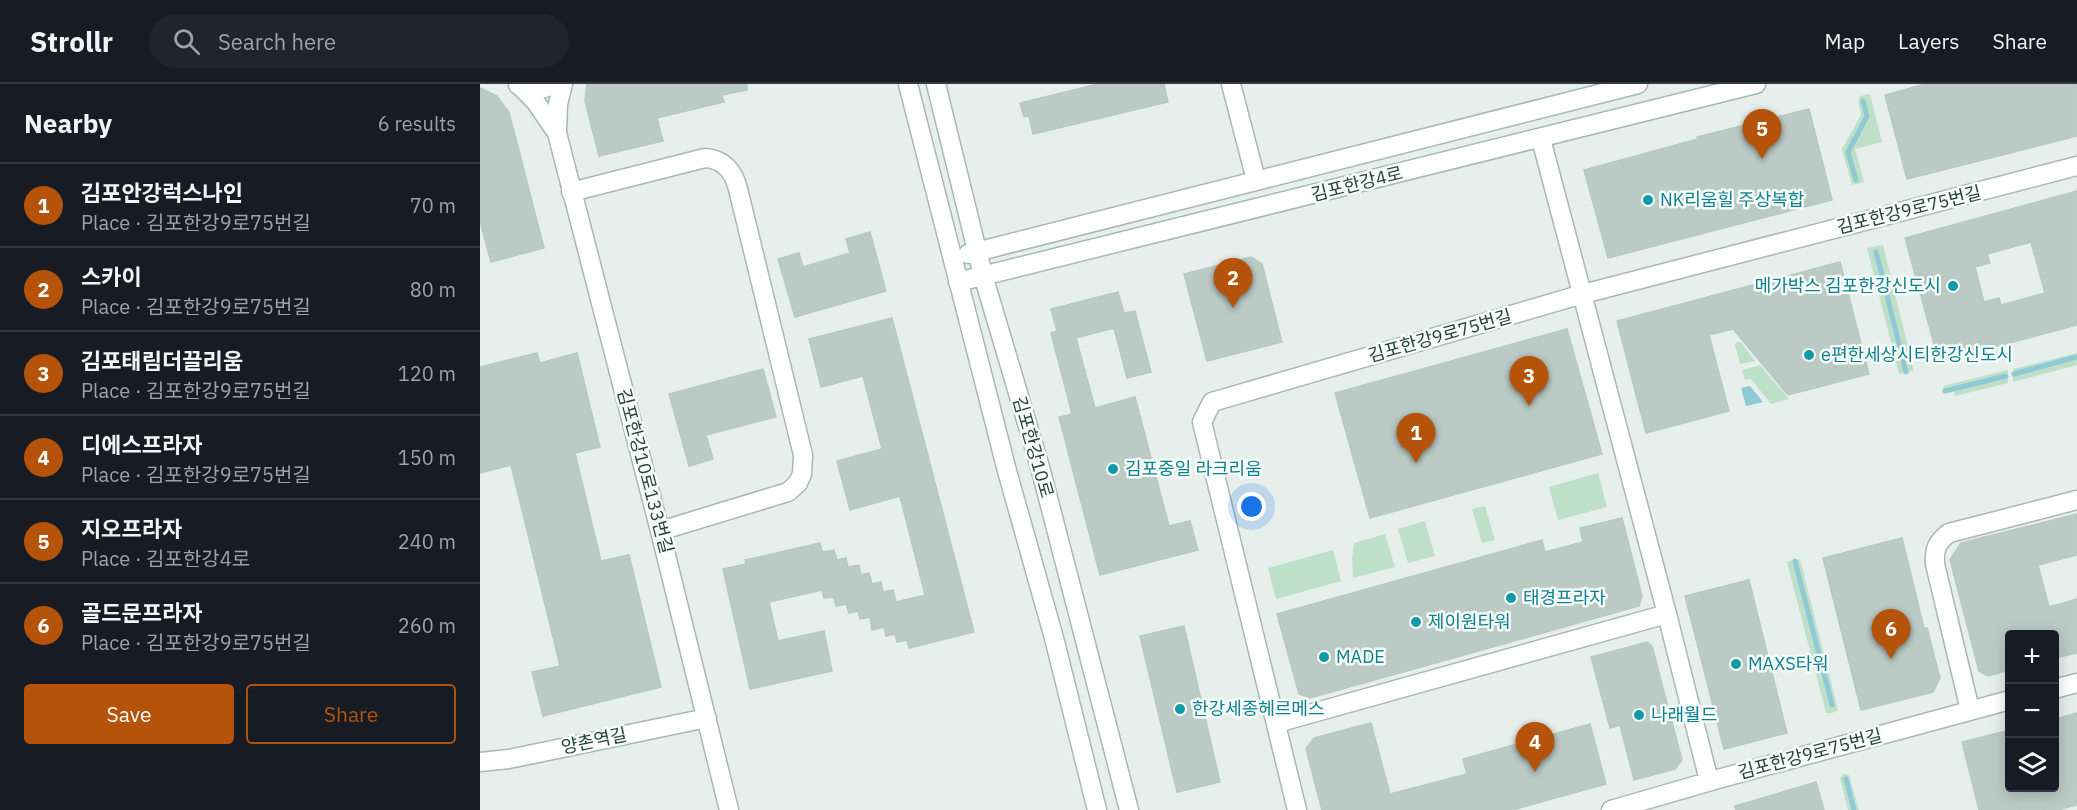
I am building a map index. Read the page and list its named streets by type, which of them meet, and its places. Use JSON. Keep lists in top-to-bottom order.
{
  "streets": {
    "street": [
      "김포한강4로",
      "김포한강9로75번길",
      "김포한강10로",
      "김포한강10로133번길",
      "양촌역길"
    ]
  },
  "crossings": [
    ["김포한강4로", "김포한강10로"],
    ["김포한강10로133번길", "양촌역길"]
  ],
  "places": [
    "NK리움힐 주상복합",
    "메가박스 김포한강신도시",
    "e편한세상시티한강신도시",
    "김포중일 라크리움",
    "태경프라자",
    "제이원타워",
    "MADE",
    "MAXS타워",
    "한강세종헤르메스",
    "나래월드"
  ],
  "page": {
    "header": "Strollr",
    "search": "Search here",
    "nav": ["Map", "Layers", "Share"],
    "heading": ["Nearby", "6 results"],
    "pins": [
      "5",
      "2",
      "3",
      "1",
      "6",
      "4"
    ],
    "list": [
      {
        "mark": "1",
        "name": "김포안강럭스나인",
        "note": "Place · 김포한강9로75번길",
        "value": "70 m"
      },
      {
        "mark": "2",
        "name": "스카이",
        "note": "Place · 김포한강9로75번길",
        "value": "80 m"
      },
      {
        "mark": "3",
        "name": "김포태림더끌리움",
        "note": "Place · 김포한강9로75번길",
        "value": "120 m"
      },
      {
        "mark": "4",
        "name": "디에스프라자",
        "note": "Place · 김포한강9로75번길",
        "value": "150 m"
      },
      {
        "mark": "5",
        "name": "지오프라자",
        "note": "Place · 김포한강4로",
        "value": "240 m"
      },
      {
        "mark": "6",
        "name": "골드문프라자",
        "note": "Place · 김포한강9로75번길",
        "value": "260 m"
      }
    ],
    "map_buttons": ["+", "−"],
    "buttons": ["Save", "Share"]
  }
}
